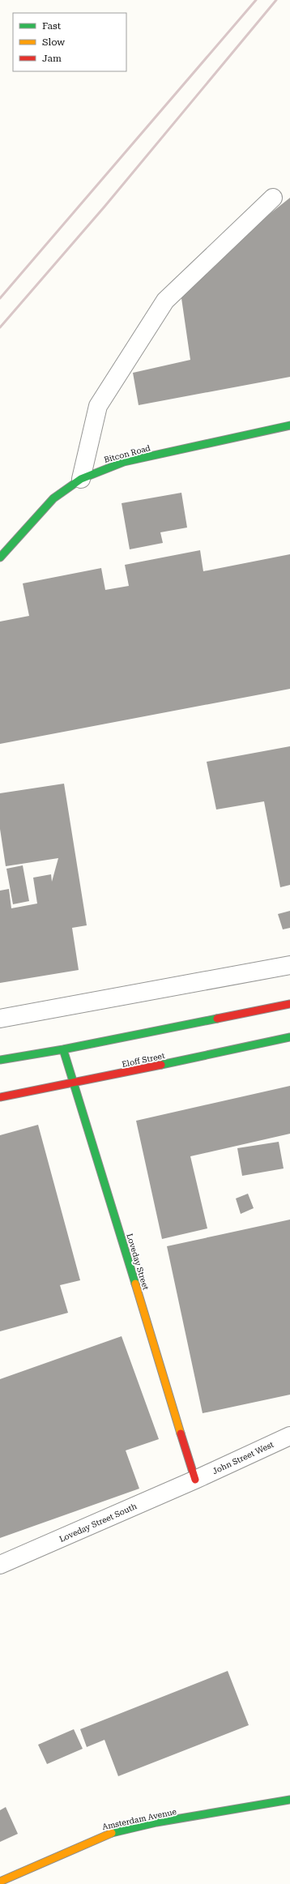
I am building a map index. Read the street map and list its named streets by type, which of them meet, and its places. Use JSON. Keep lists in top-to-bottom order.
{
  "streets": {
    "street": [
      "Bitcon Road",
      "Eloff Street",
      "Loveday Street",
      "John Street West",
      "Loveday Street South",
      "Amsterdam Avenue"
    ]
  },
  "crossings": [
    ["Eloff Street", "Loveday Street"],
    ["Loveday Street", "John Street West"],
    ["Loveday Street", "Loveday Street South"],
    ["John Street West", "Loveday Street South"]
  ],
  "legend": ["Fast", "Slow", "Jam"]
}
